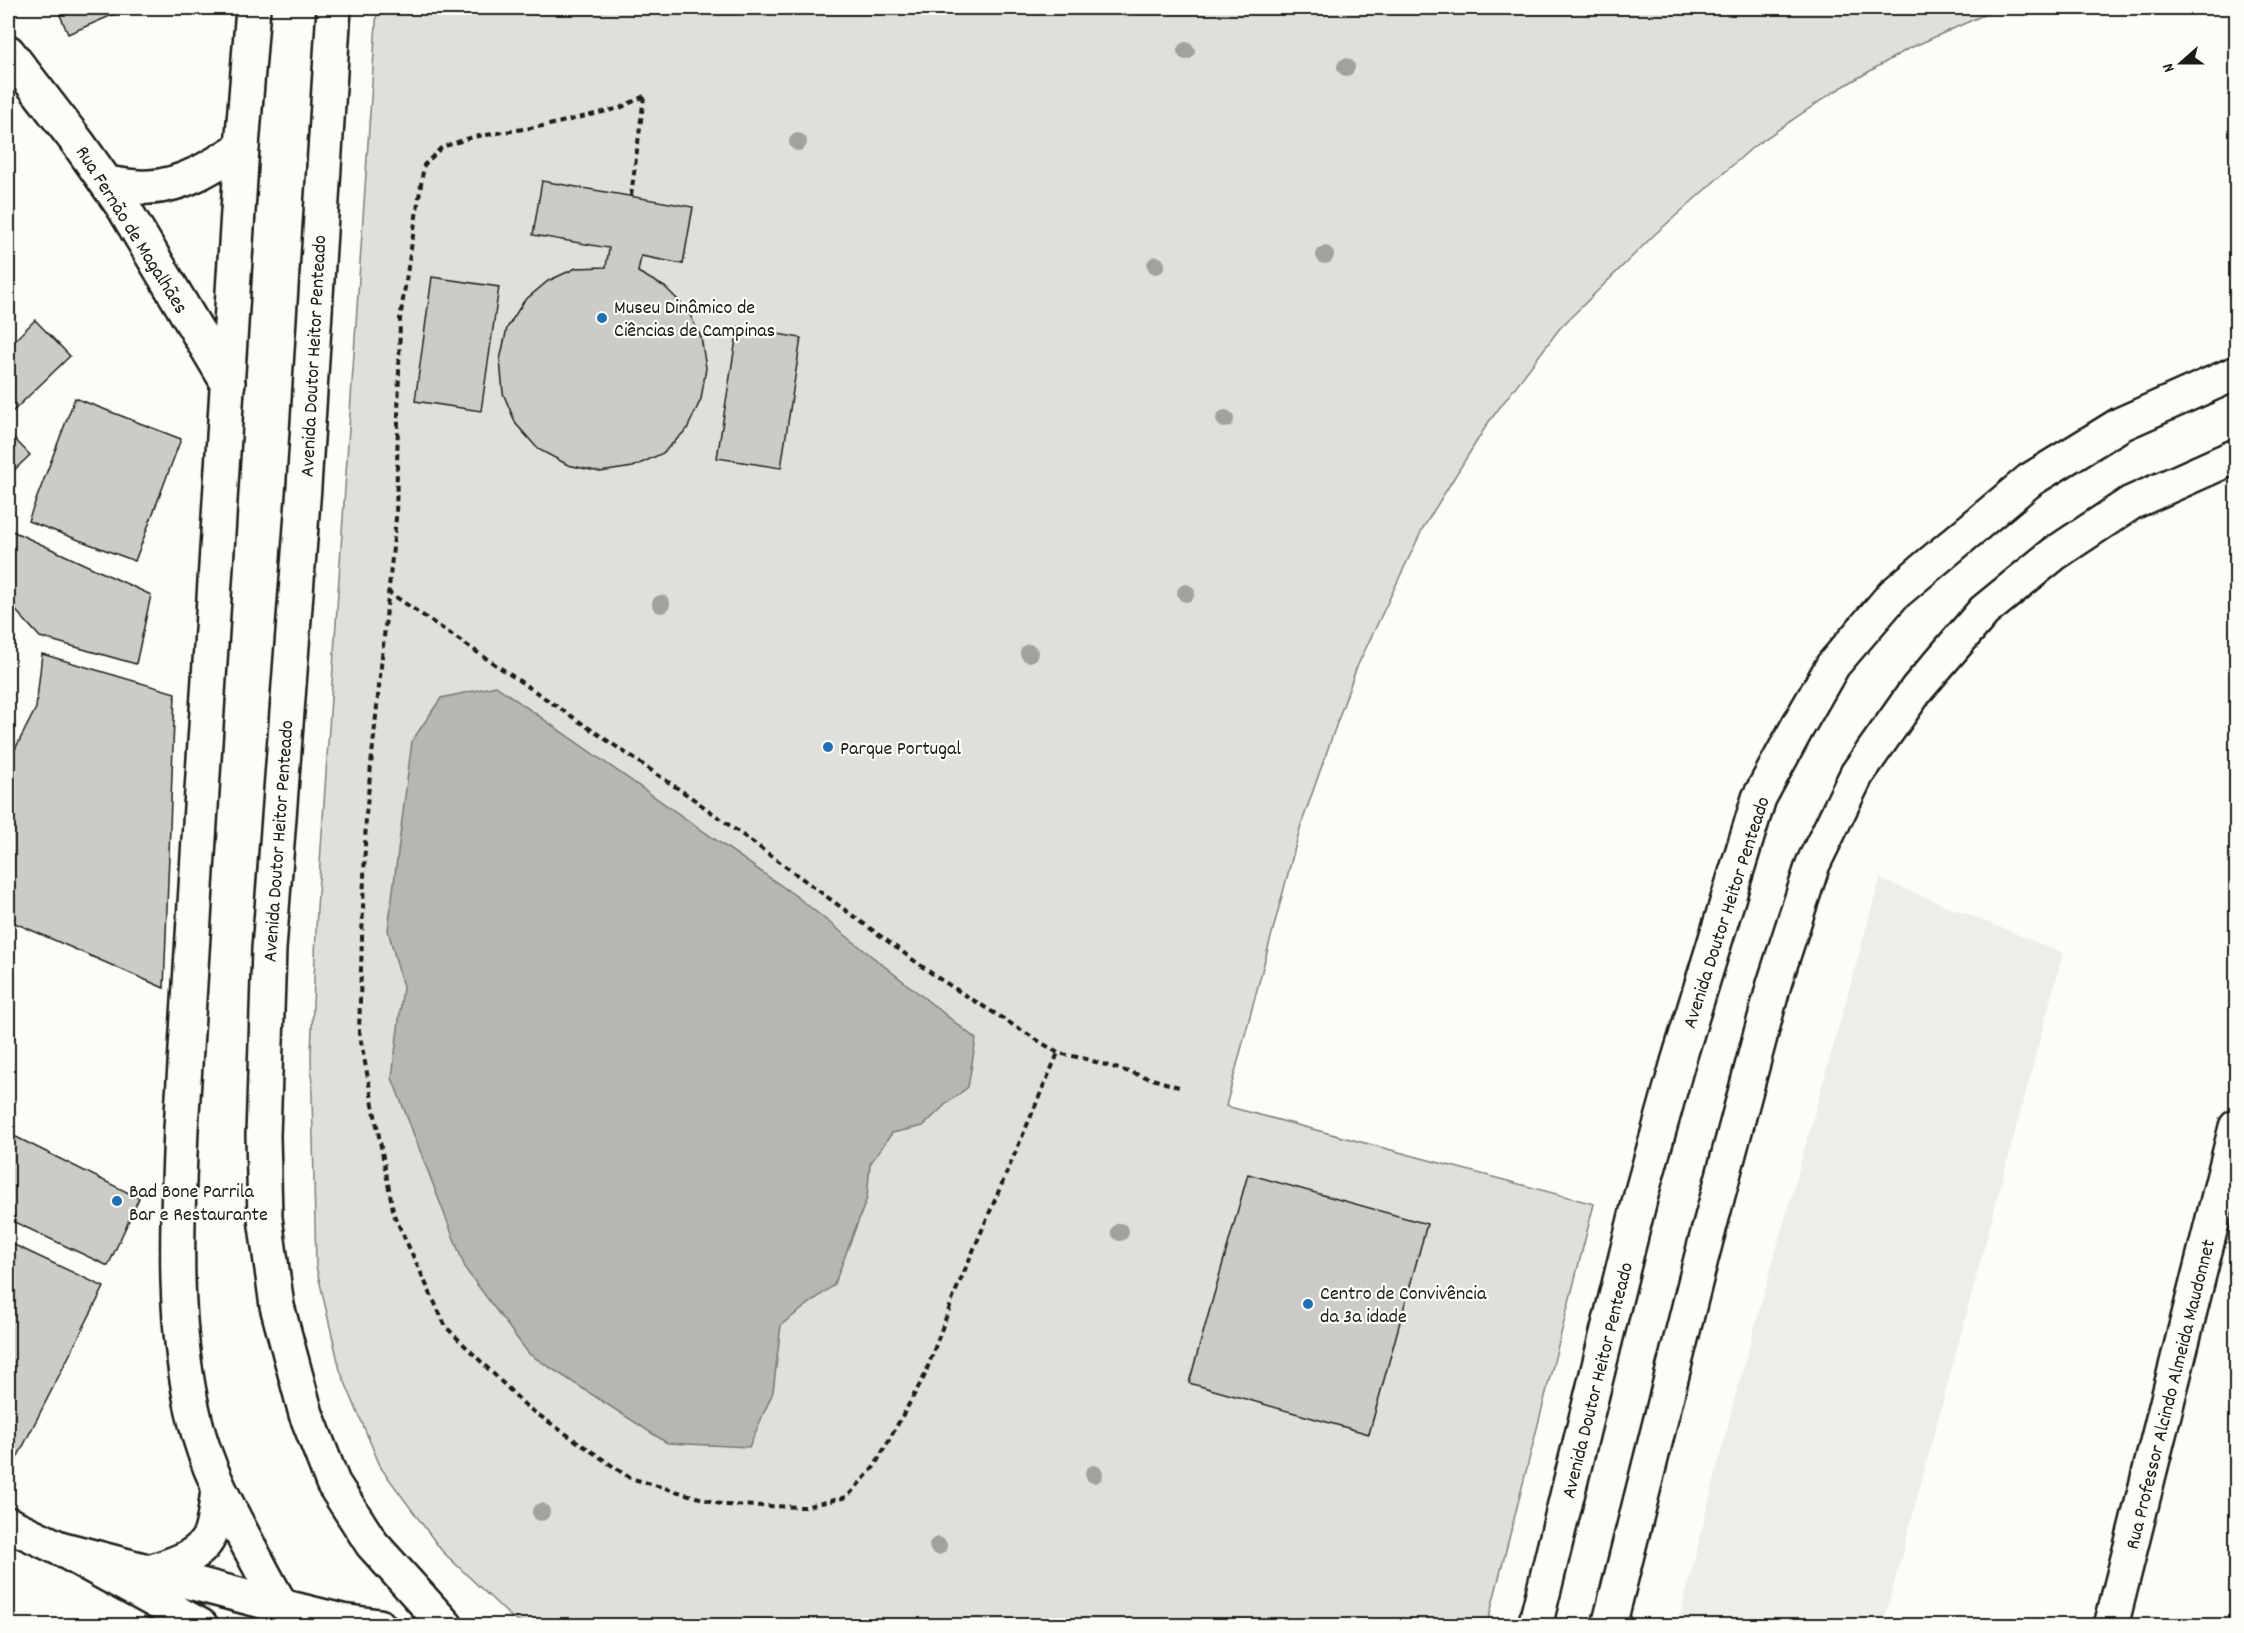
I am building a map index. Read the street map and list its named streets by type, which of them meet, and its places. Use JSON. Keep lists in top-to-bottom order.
{
  "streets": {
    "main road": ["Rua Fernão de Magalhães", "Avenida Doutor Heitor Penteado", "Rua Professor Alcindo Almeida Maudonnet"]
  },
  "places": [
    "Museu Dinâmico de Ciências de Campinas",
    "Parque Portugal",
    "Bad Bone Parrila Bar e Restaurante",
    "Centro de Convivência da 3a idade"
  ],
  "north": "left"
}
